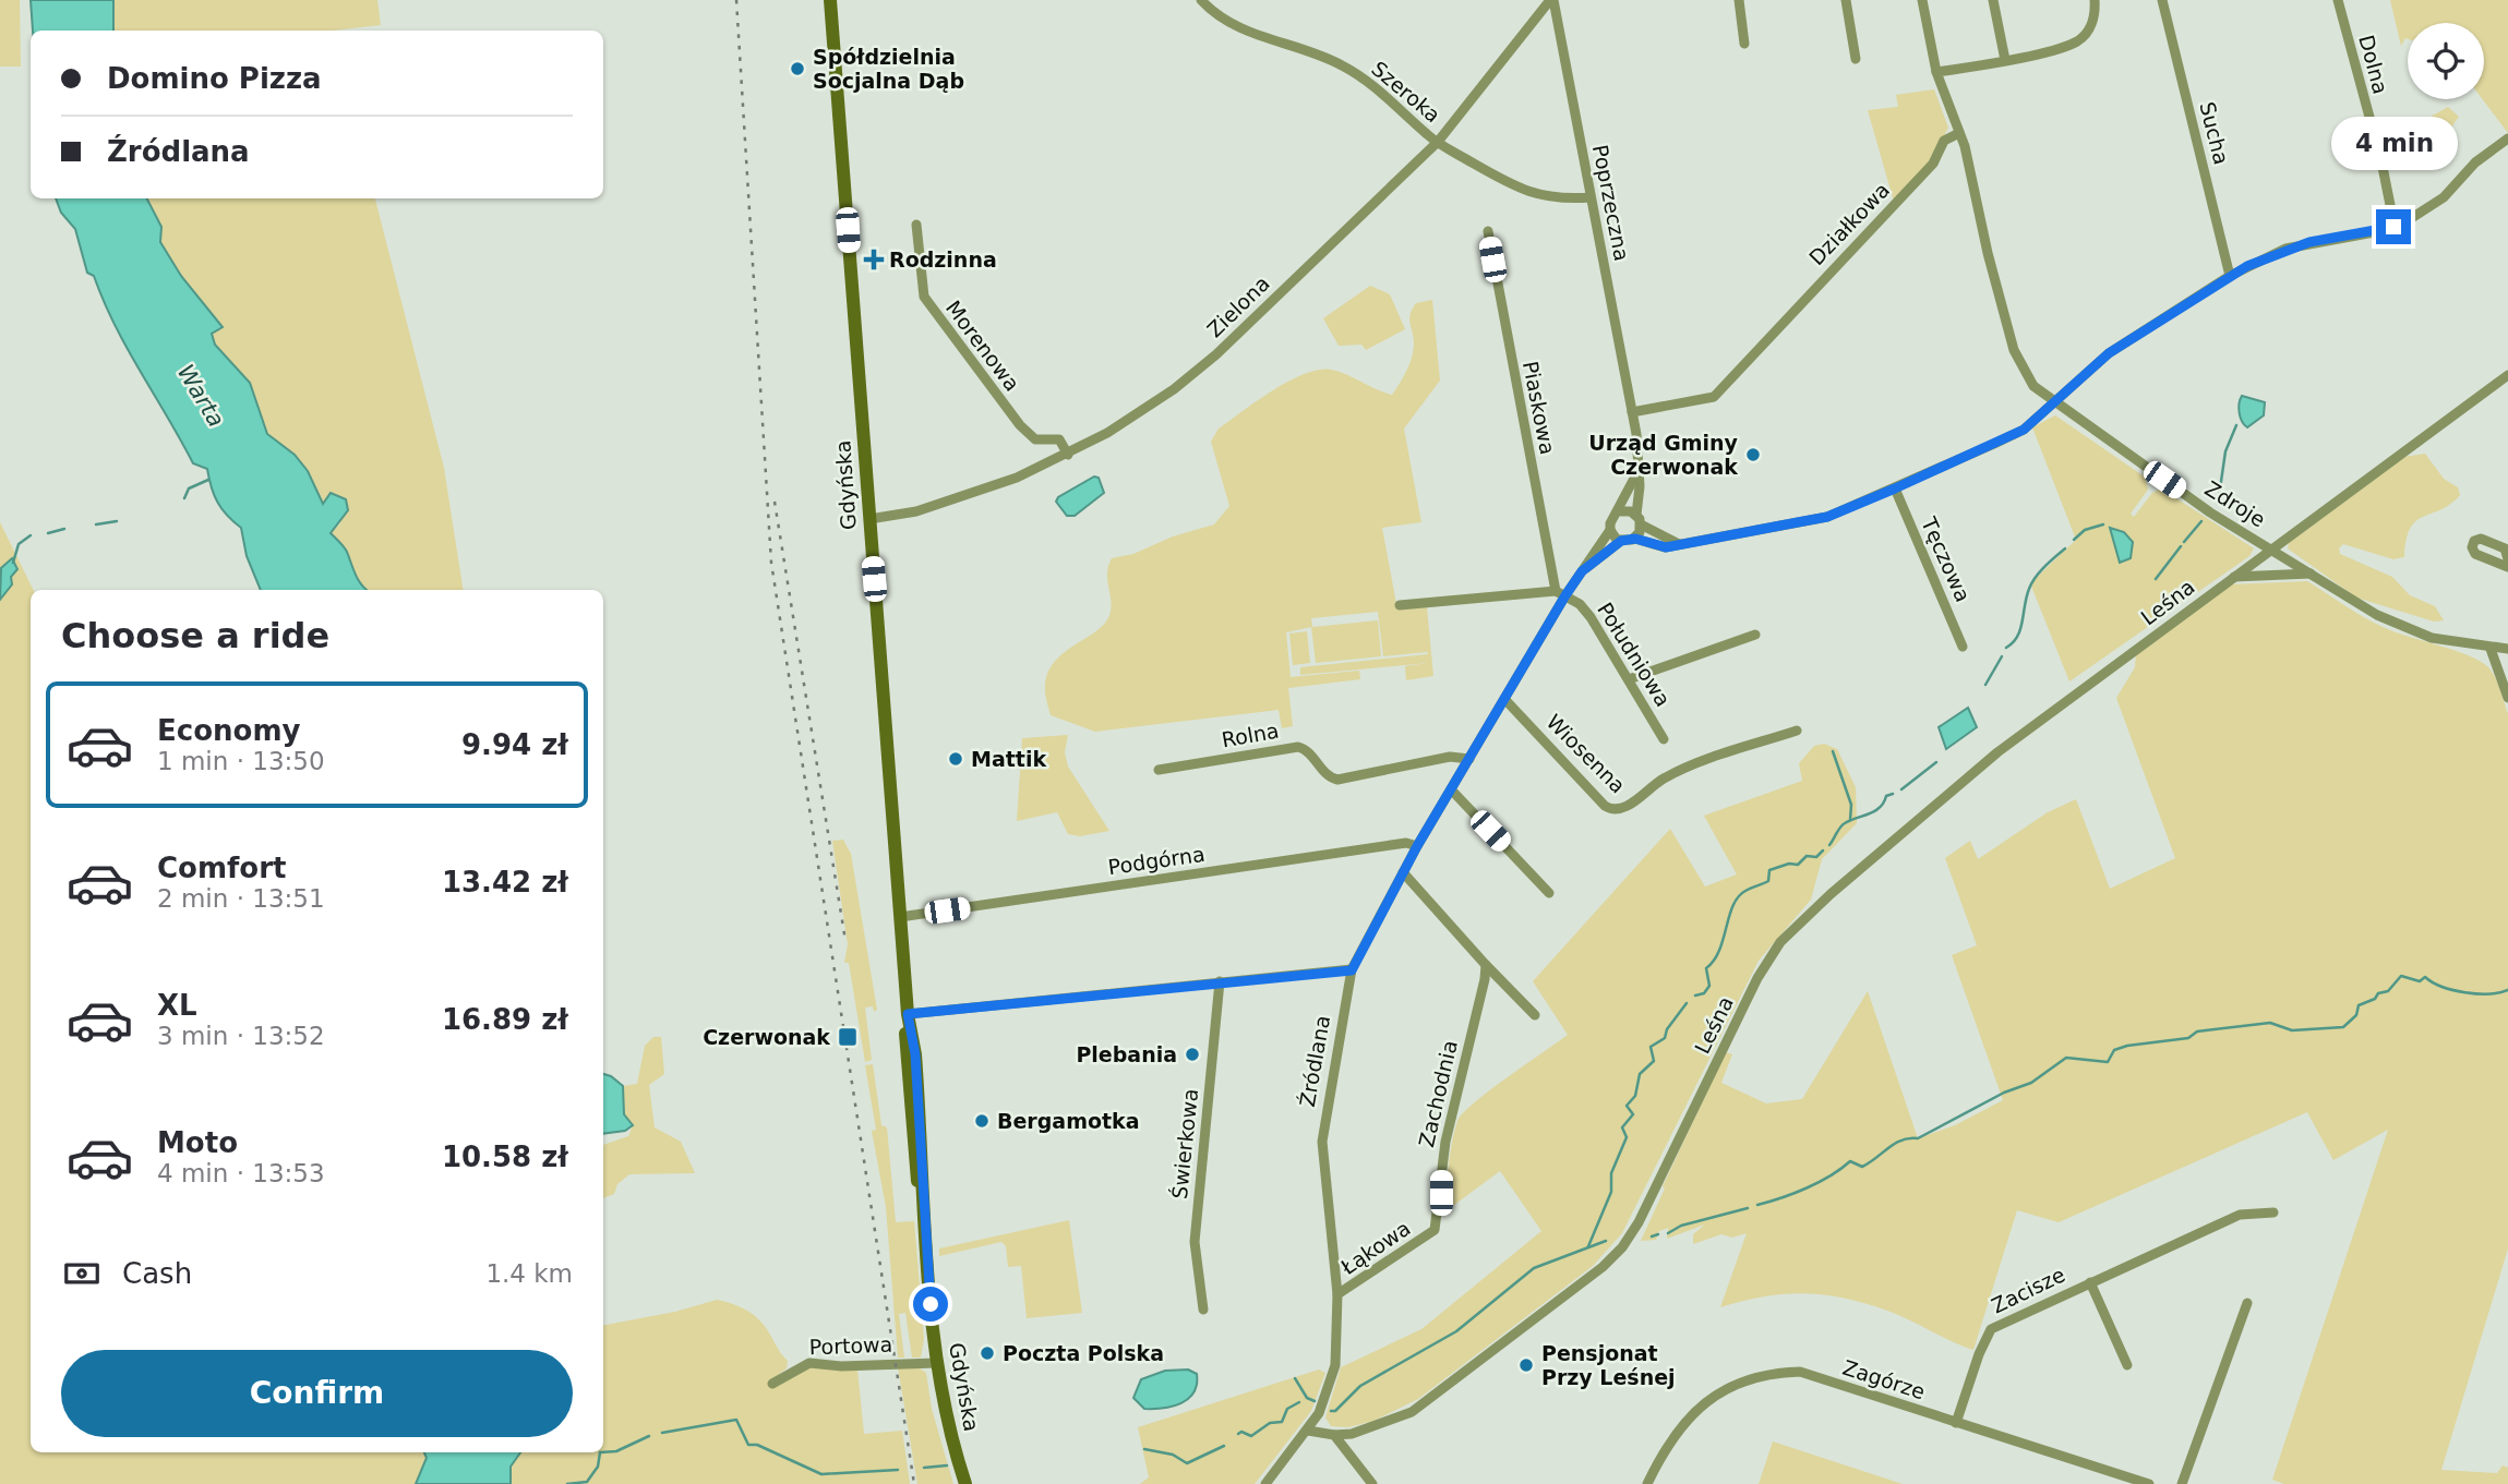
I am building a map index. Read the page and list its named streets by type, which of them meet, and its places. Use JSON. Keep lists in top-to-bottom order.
{
  "streets": {
    "main road": ["Gdyńska"],
    "street": [
      "Dolna",
      "Szeroka",
      "Sucha",
      "Poprzeczna",
      "Działkowa",
      "Zielona",
      "Morenowa",
      "Piaskowa",
      "Zdroje",
      "Tęczowa",
      "Leśna",
      "Południowa",
      "Rolna",
      "Wiosenna",
      "Podgórna",
      "Źródlana",
      "Zachodnia",
      "Świerkowa",
      "Łąkowa",
      "Zacisze",
      "Portowa",
      "Zagórze"
    ]
  },
  "crossings": [
    ["Szeroka", "Poprzeczna"],
    ["Szeroka", "Zielona"],
    ["Poprzeczna", "Działkowa"],
    ["Poprzeczna", "Zielona"],
    ["Działkowa", "Zdroje"],
    ["Zielona", "Morenowa"],
    ["Zielona", "Gdyńska"],
    ["Piaskowa", "Południowa"],
    ["Piaskowa", "Źródlana"],
    ["Gdyńska", "Podgórna"],
    ["Gdyńska", "Portowa"],
    ["Zdroje", "Leśna"],
    ["Leśna", "Źródlana"],
    ["Południowa", "Źródlana"],
    ["Rolna", "Źródlana"],
    ["Wiosenna", "Źródlana"],
    ["Podgórna", "Źródlana"],
    ["Źródlana", "Łąkowa"],
    ["Zachodnia", "Łąkowa"],
    ["Zacisze", "Zagórze"]
  ],
  "water": ["Warta"],
  "places": {
    "other": [
      "Spółdzielnia Socjalna Dąb",
      "Urząd Gminy Czerwonak",
      "Mattik",
      "Plebania",
      "Bergamotka",
      "Poczta Polska",
      "Pensjonat Przy Leśnej"
    ],
    "health": ["Rodzinna"],
    "transit": ["Czerwonak"]
  },
  "page": {
    "banner": ["Domino Pizza", "Źródlana"],
    "bubble": "4 min",
    "heading": "Choose a ride",
    "list": [
      {
        "name": "Economy",
        "note": "1 min · 13:50",
        "value": "9.94 zł"
      },
      {
        "name": "Comfort",
        "note": "2 min · 13:51",
        "value": "13.42 zł"
      },
      {
        "name": "XL",
        "note": "3 min · 13:52",
        "value": "16.89 zł"
      },
      {
        "name": "Moto",
        "note": "4 min · 13:53",
        "value": "10.58 zł"
      }
    ],
    "pay": ["Cash", "1.4 km"],
    "buttons": "Confirm"
  }
}
